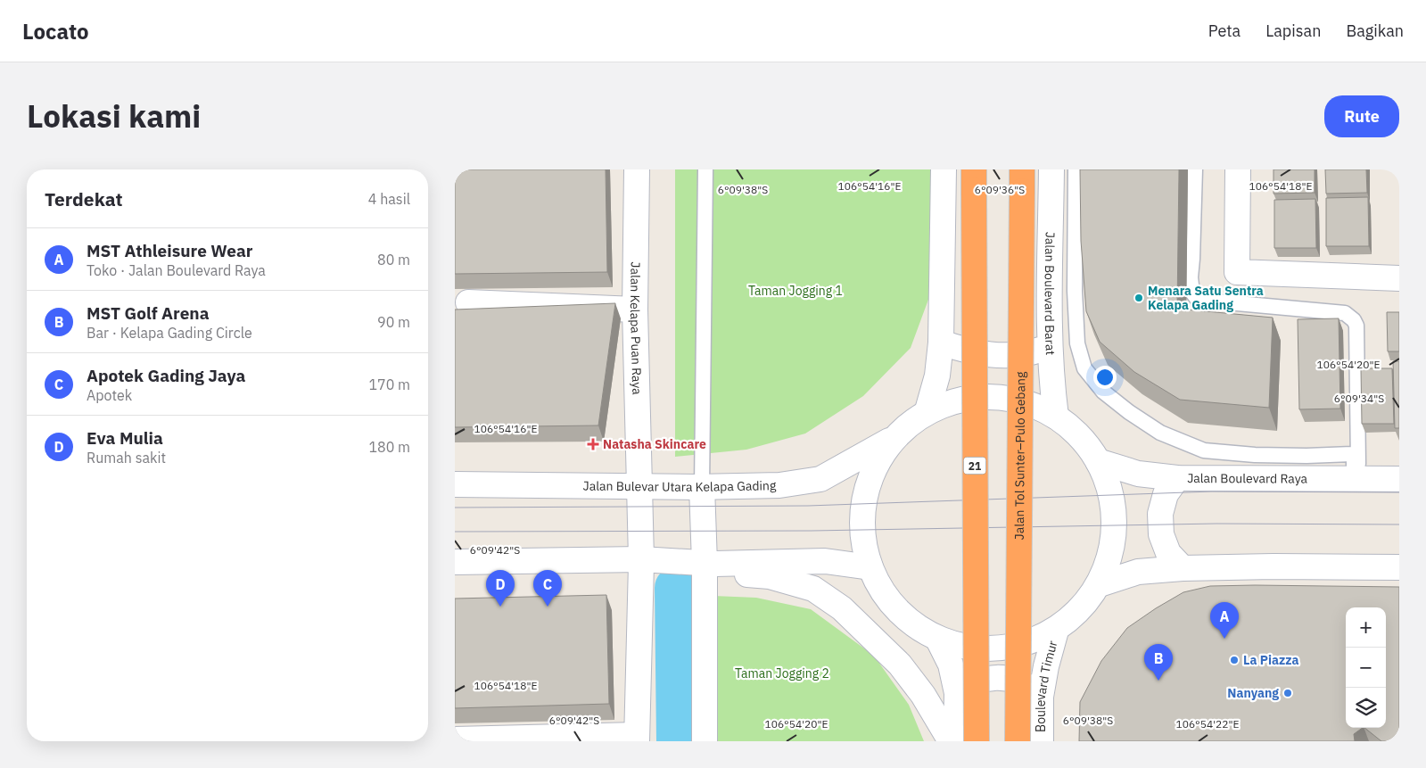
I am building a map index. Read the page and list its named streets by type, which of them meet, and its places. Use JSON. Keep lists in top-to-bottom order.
{
  "streets": {
    "highway": ["Jalan Tol Sunter–Pulo Gebang", "21"],
    "main road": [
      "Jalan Boulevard Barat",
      "Jalan Kelapa Puan Raya",
      "Jalan Boulevard Raya",
      "Jalan Bulevar Utara Kelapa Gading",
      "Boulevard Timur"
    ]
  },
  "crossings": [
    ["Jalan Kelapa Puan Raya", "Jalan Bulevar Utara Kelapa Gading"]
  ],
  "parks": ["Taman Jogging 1", "Taman Jogging 2"],
  "places": {
    "other": ["Menara Satu Sentra Kelapa Gading", "La Piazza", "Nanyang"],
    "health": ["Natasha Skincare"]
  },
  "page": {
    "header": "Locato",
    "nav": ["Peta", "Lapisan", "Bagikan"],
    "title": "Lokasi kami",
    "buttons": "Rute",
    "heading": ["Terdekat", "4 hasil"],
    "list": [
      {
        "mark": "A",
        "name": "MST Athleisure Wear",
        "note": "Toko · Jalan Boulevard Raya",
        "value": "80 m"
      },
      {
        "mark": "B",
        "name": "MST Golf Arena",
        "note": "Bar · Kelapa Gading Circle",
        "value": "90 m"
      },
      {
        "mark": "C",
        "name": "Apotek Gading Jaya",
        "note": "Apotek",
        "value": "170 m"
      },
      {
        "mark": "D",
        "name": "Eva Mulia",
        "note": "Rumah sakit",
        "value": "180 m"
      }
    ],
    "pins": [
      "C",
      "D",
      "A",
      "B"
    ],
    "map_buttons": ["+", "−"]
  },
  "coordinates": [
    "106°54'16\"E",
    "106°54'18\"E",
    "6°09'38\"S",
    "6°09'36\"S",
    "106°54'20\"E",
    "6°09'34\"S",
    "6°09'42\"S",
    "106°54'22\"E"
  ]
}
